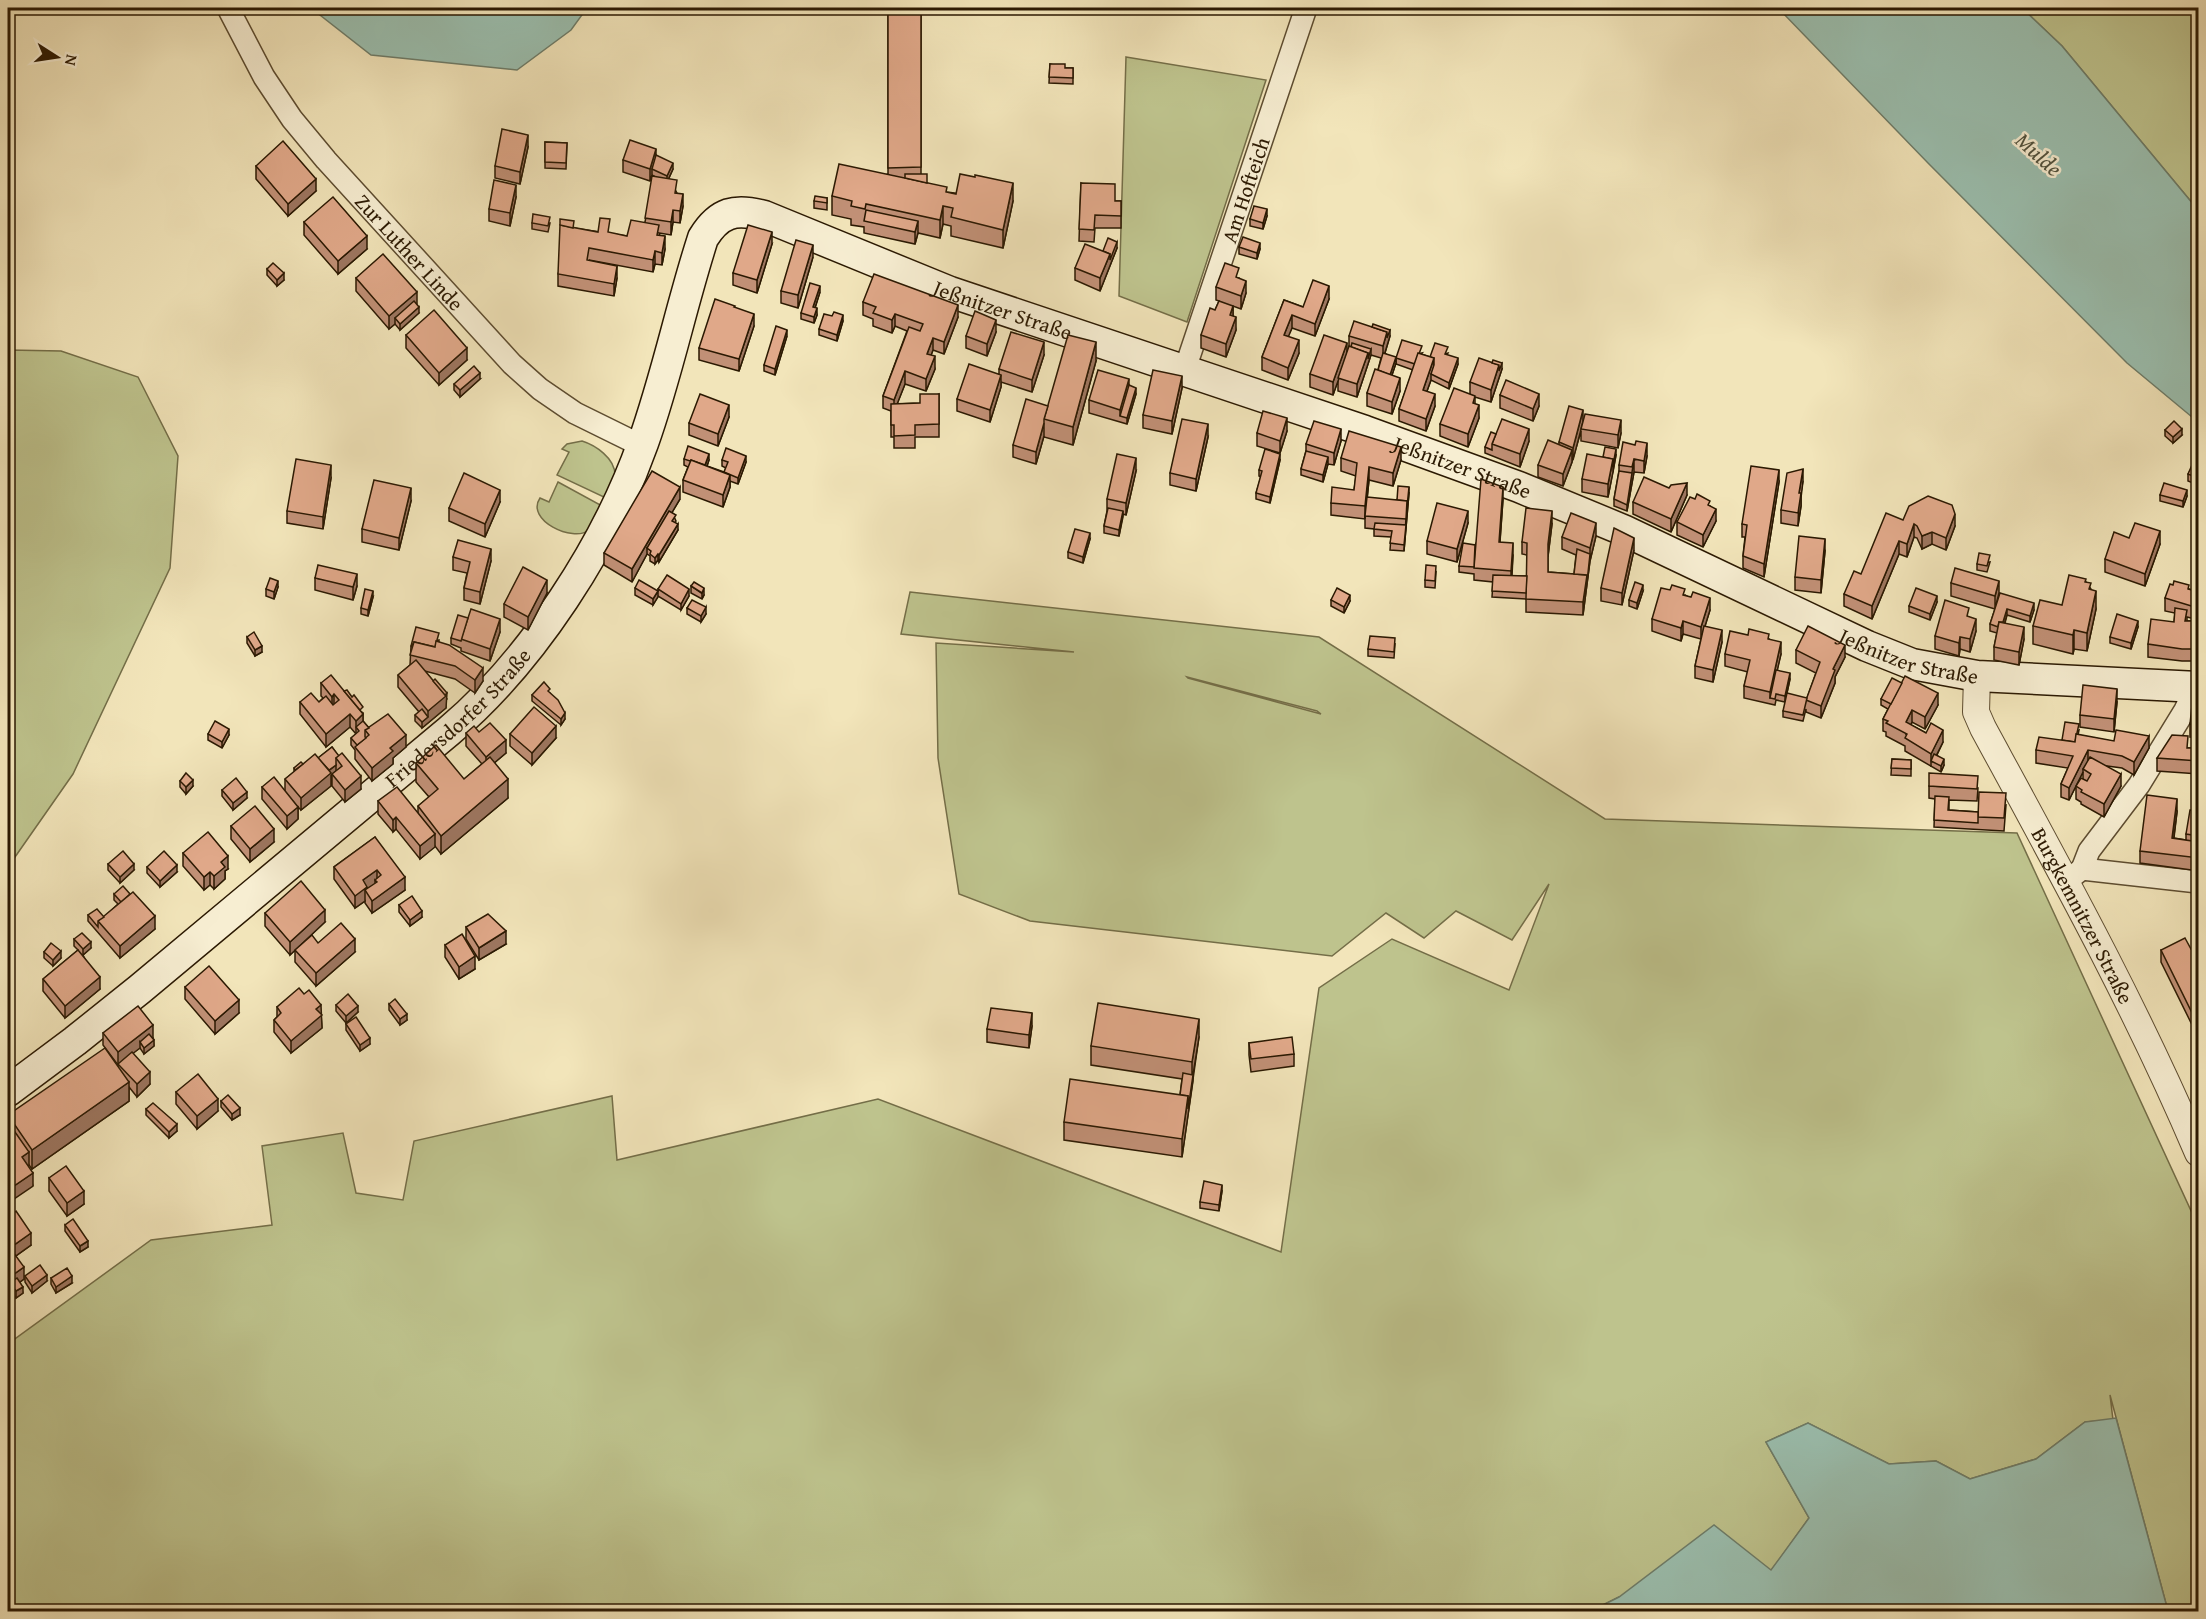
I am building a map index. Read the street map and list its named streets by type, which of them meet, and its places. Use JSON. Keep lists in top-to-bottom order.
{
  "streets": {
    "main road": ["Jeßnitzer Straße", "Friedersdorfer Straße"],
    "street": ["Am Hofteich", "Zur Luther Linde", "Burgkemnitzer Straße"]
  },
  "crossings": [
    ["Am Hofteich", "Jeßnitzer Straße"],
    ["Zur Luther Linde", "Friedersdorfer Straße"],
    ["Jeßnitzer Straße", "Friedersdorfer Straße"],
    ["Jeßnitzer Straße", "Burgkemnitzer Straße"]
  ],
  "water": ["Mulde"],
  "north": "right"
}
